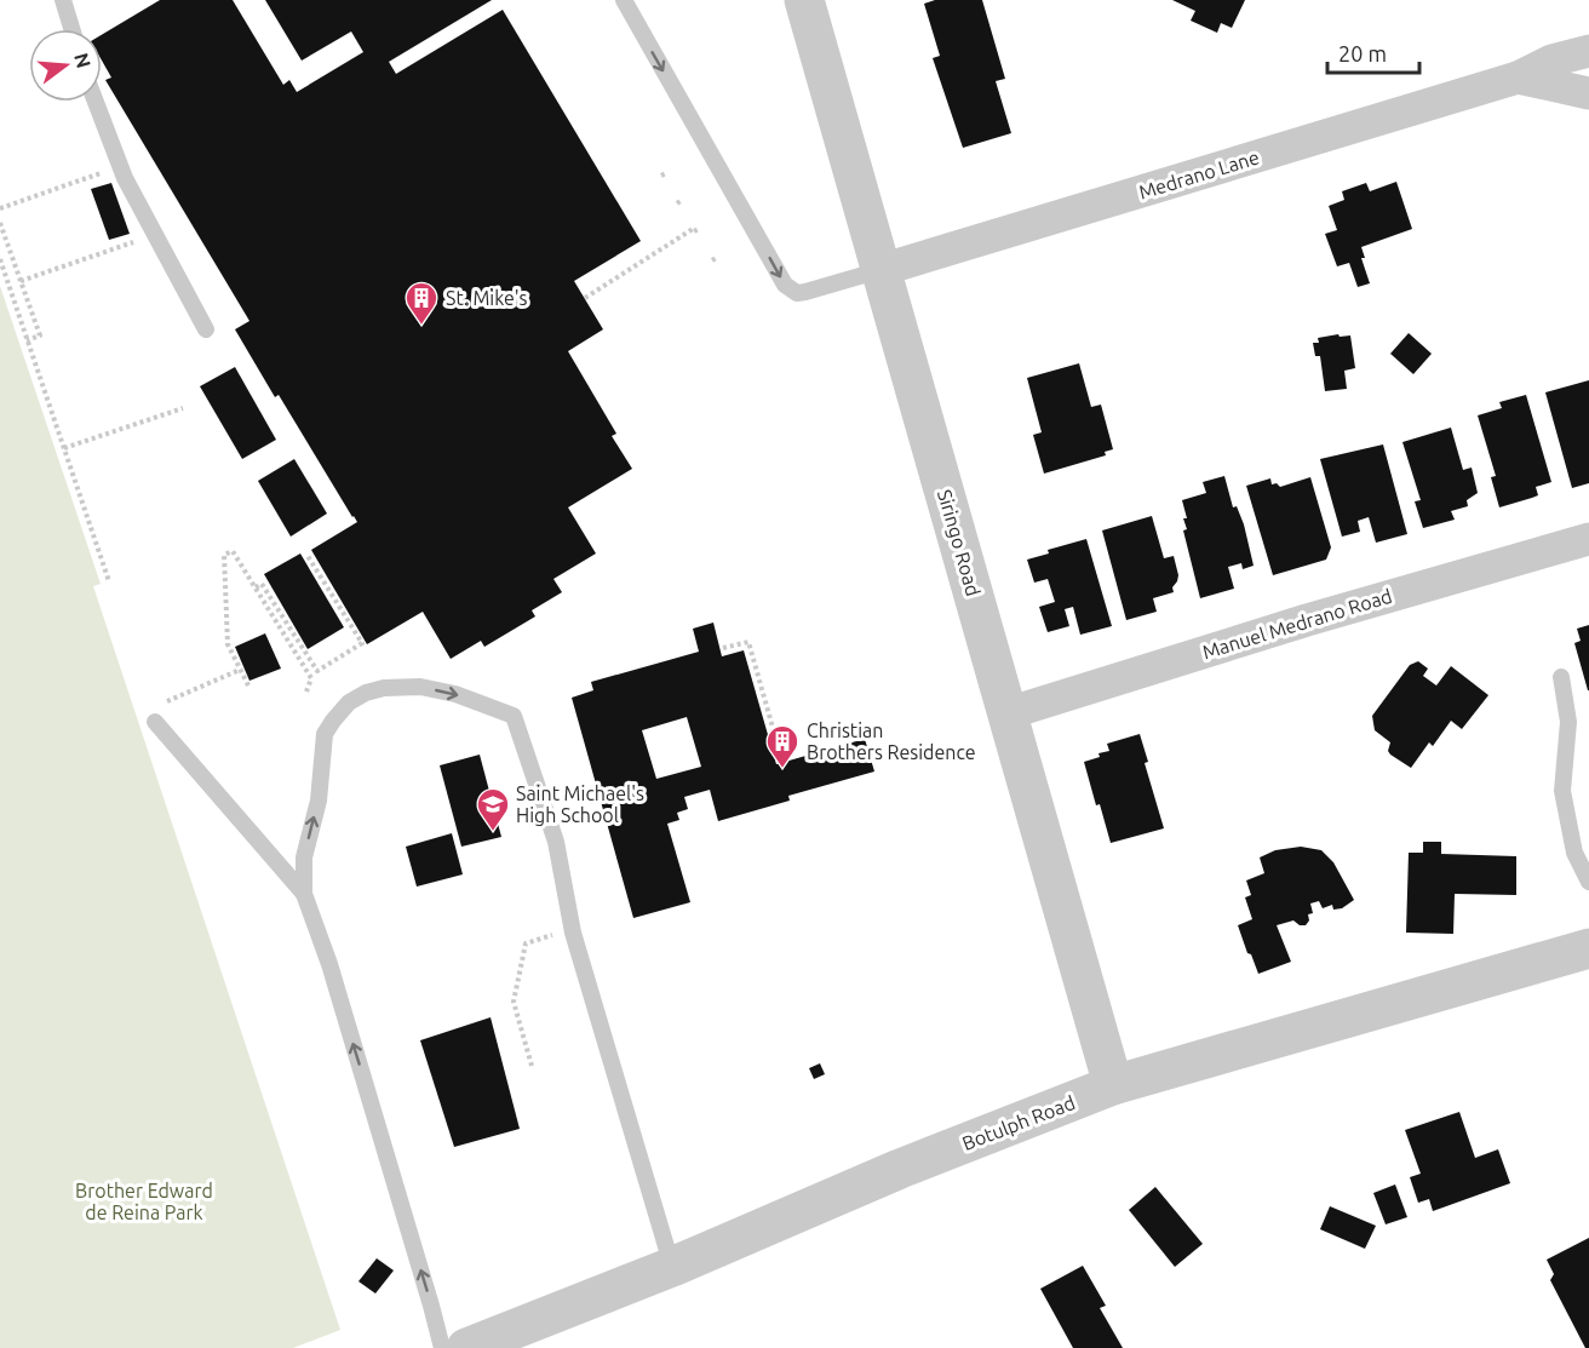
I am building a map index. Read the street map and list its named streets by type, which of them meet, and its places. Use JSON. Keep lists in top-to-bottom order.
{
  "streets": {
    "street": [
      "Medrano Lane",
      "Siringo Road",
      "Manuel Medrano Road",
      "Botulph Road"
    ]
  },
  "crossings": [
    ["Medrano Lane", "Siringo Road"],
    ["Siringo Road", "Manuel Medrano Road"],
    ["Siringo Road", "Botulph Road"]
  ],
  "parks": ["Brother Edward de Reina Park"],
  "places": {
    "building": ["St. Mike's", "Christian Brothers Residence"],
    "school or university": ["Saint Michael's High School"]
  },
  "scale_bar": "20 m",
  "north": "right"
}
